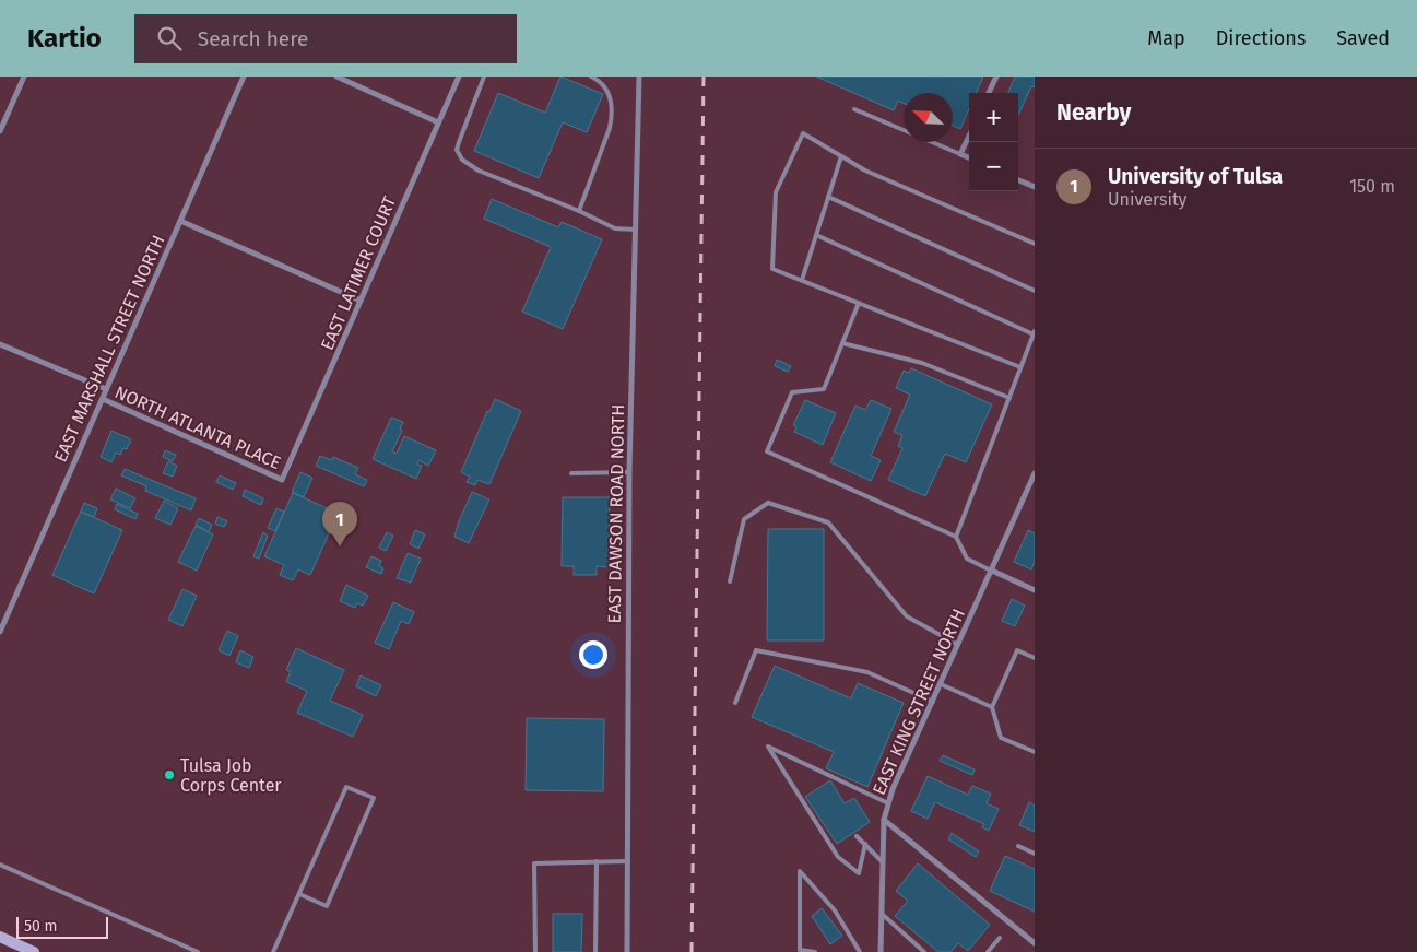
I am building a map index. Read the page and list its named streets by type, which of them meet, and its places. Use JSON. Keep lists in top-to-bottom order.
{
  "streets": {
    "street": [
      "EAST LATIMER COURT",
      "EAST MARSHALL STREET NORTH",
      "NORTH ATLANTA PLACE",
      "EAST DAWSON ROAD NORTH",
      "EAST KING STREET NORTH"
    ]
  },
  "crossings": [
    ["EAST LATIMER COURT", "NORTH ATLANTA PLACE"],
    ["EAST MARSHALL STREET NORTH", "NORTH ATLANTA PLACE"]
  ],
  "places": ["Tulsa Job Corps Center"],
  "scale_bar": "50 m",
  "north": "top left",
  "page": {
    "header": "Kartio",
    "search": "Search here",
    "nav": ["Map", "Directions", "Saved"],
    "heading": "Nearby",
    "map_buttons": ["+", "−"],
    "list": [
      {
        "mark": "1",
        "name": "University of Tulsa",
        "note": "University",
        "value": "150 m"
      }
    ],
    "pins": "1",
    "scale": "50 m"
  }
}
